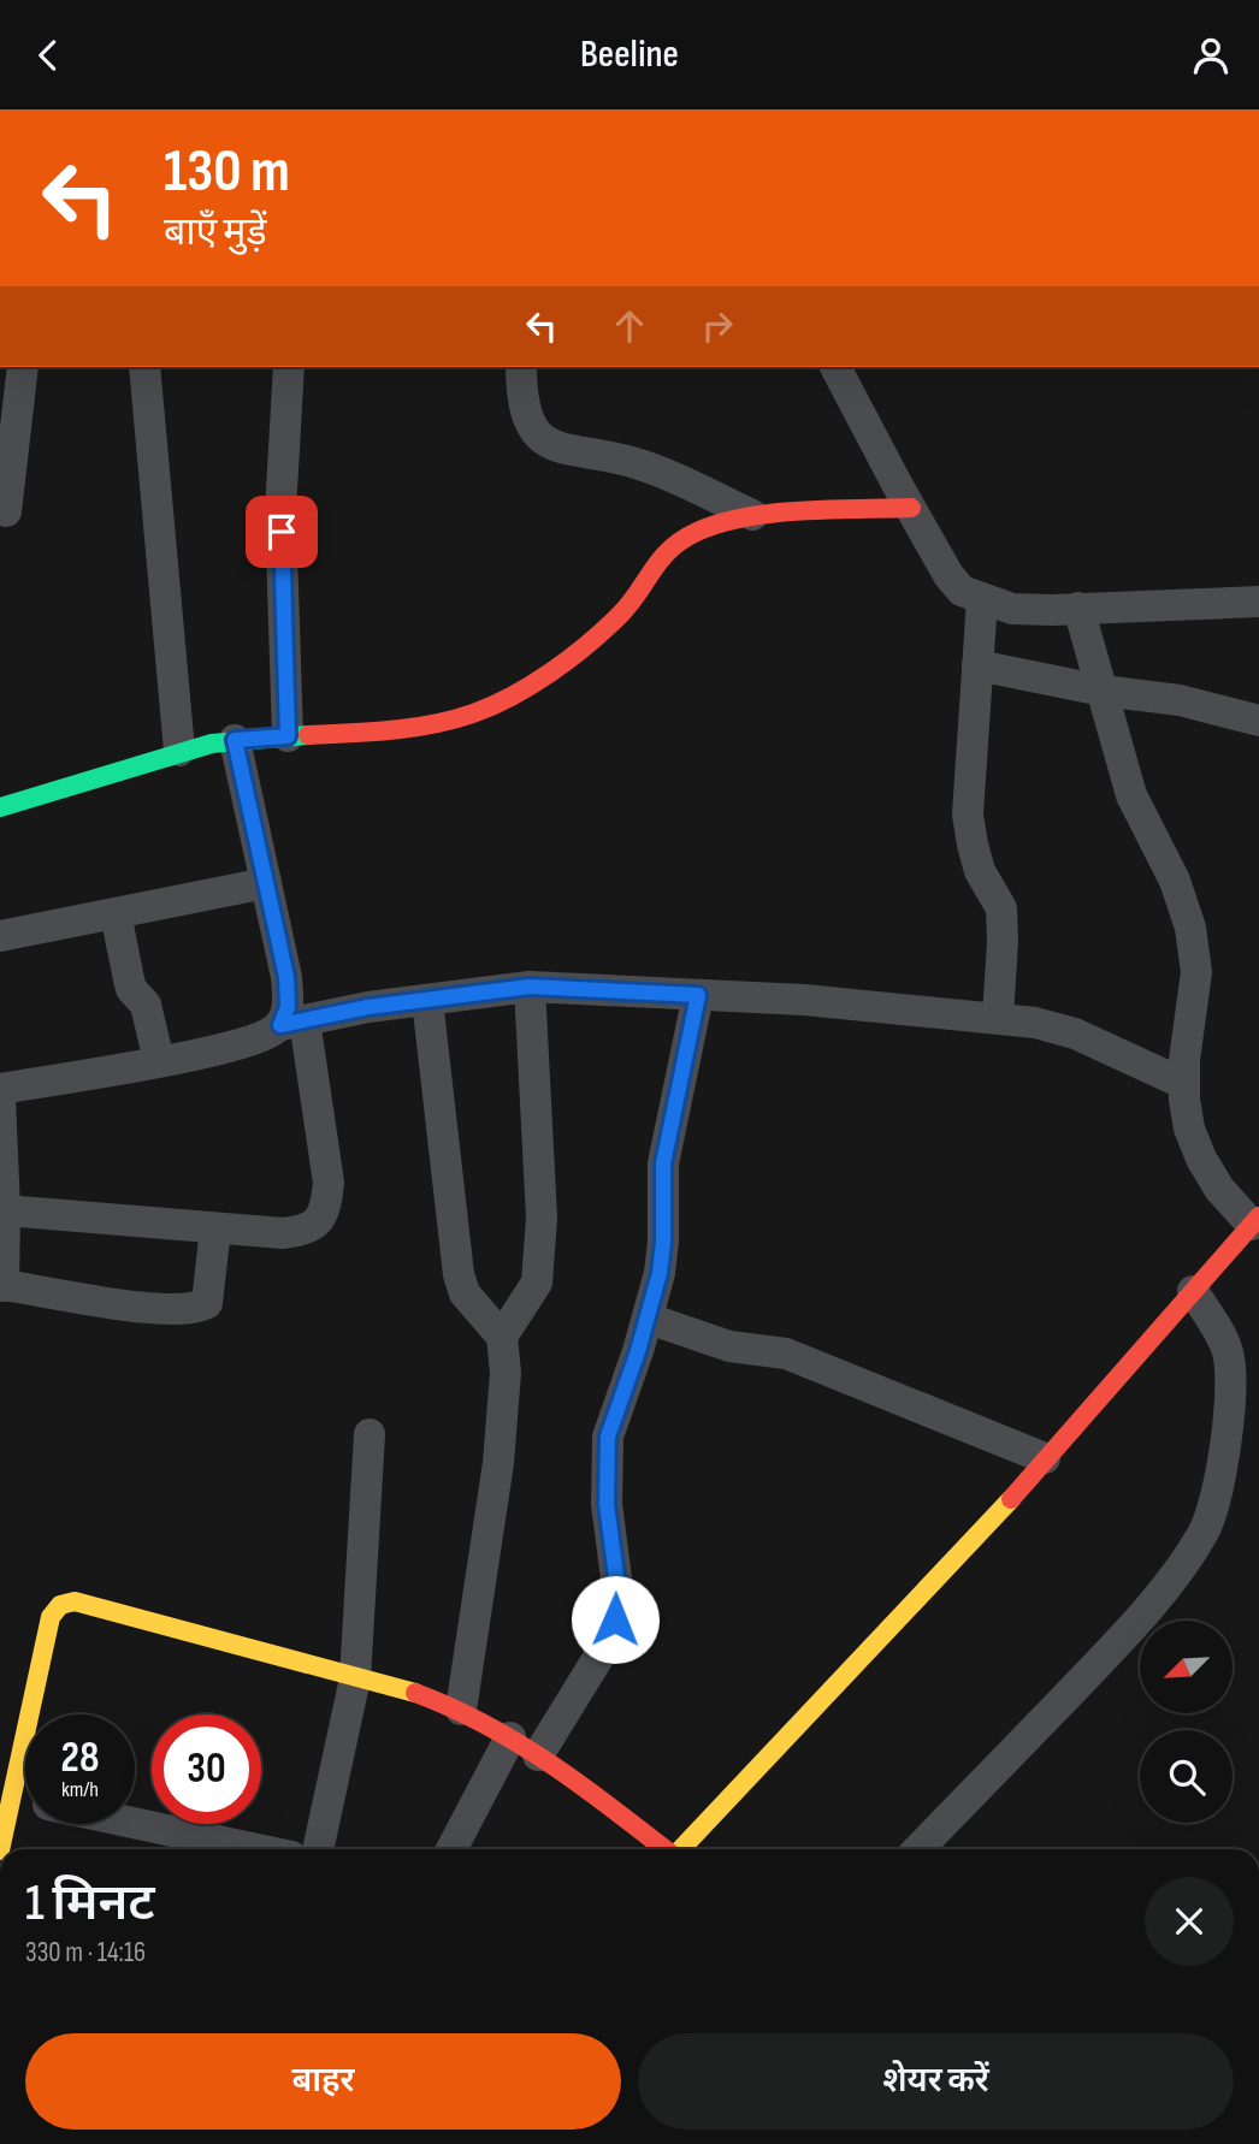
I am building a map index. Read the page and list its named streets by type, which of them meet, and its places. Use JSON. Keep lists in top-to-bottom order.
{
  "north": "bottom left",
  "page": {
    "header": "Beeline",
    "turn": ["130 m", "बाएँ मुड़ें"],
    "speed": "28 km/h",
    "limit": "30",
    "heading": ["1 मिनट", "330 m · 14:16"],
    "buttons": ["बाहर", "शेयर करें"]
  }
}
